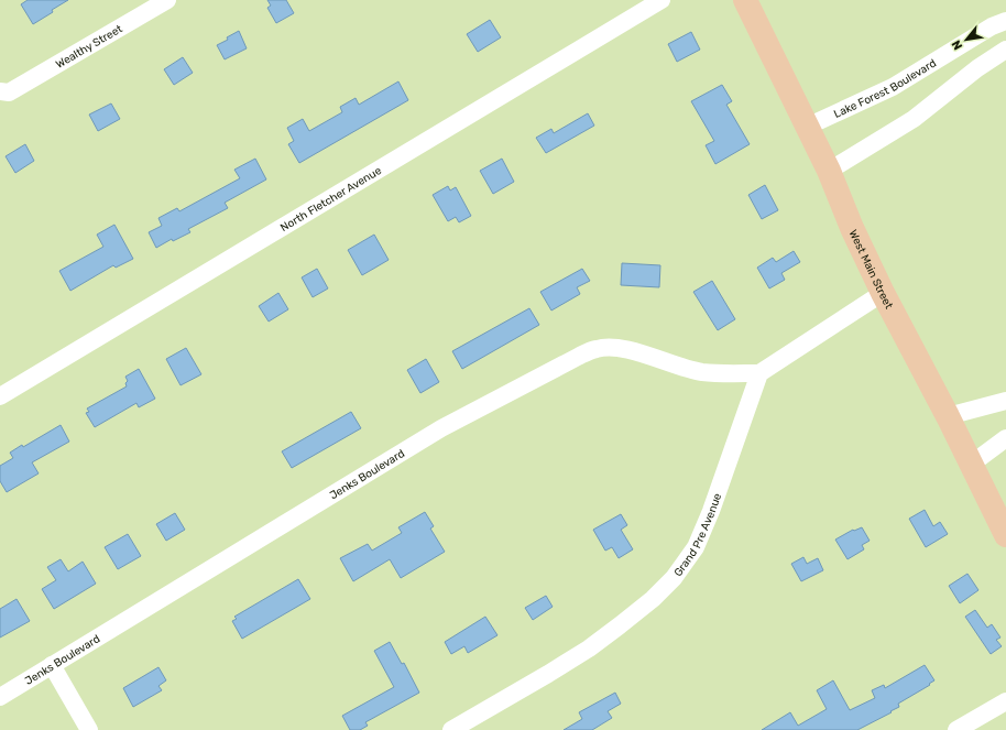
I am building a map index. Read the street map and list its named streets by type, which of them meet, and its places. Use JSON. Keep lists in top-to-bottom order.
{
  "streets": {
    "main road": ["West Main Street"],
    "street": [
      "Wealthy Street",
      "Lake Forest Boulevard",
      "North Fletcher Avenue",
      "Jenks Boulevard",
      "Grand Pre Avenue"
    ]
  },
  "crossings": [
    ["Lake Forest Boulevard", "West Main Street"],
    ["Jenks Boulevard", "Grand Pre Avenue"]
  ],
  "north": "bottom left"
}
